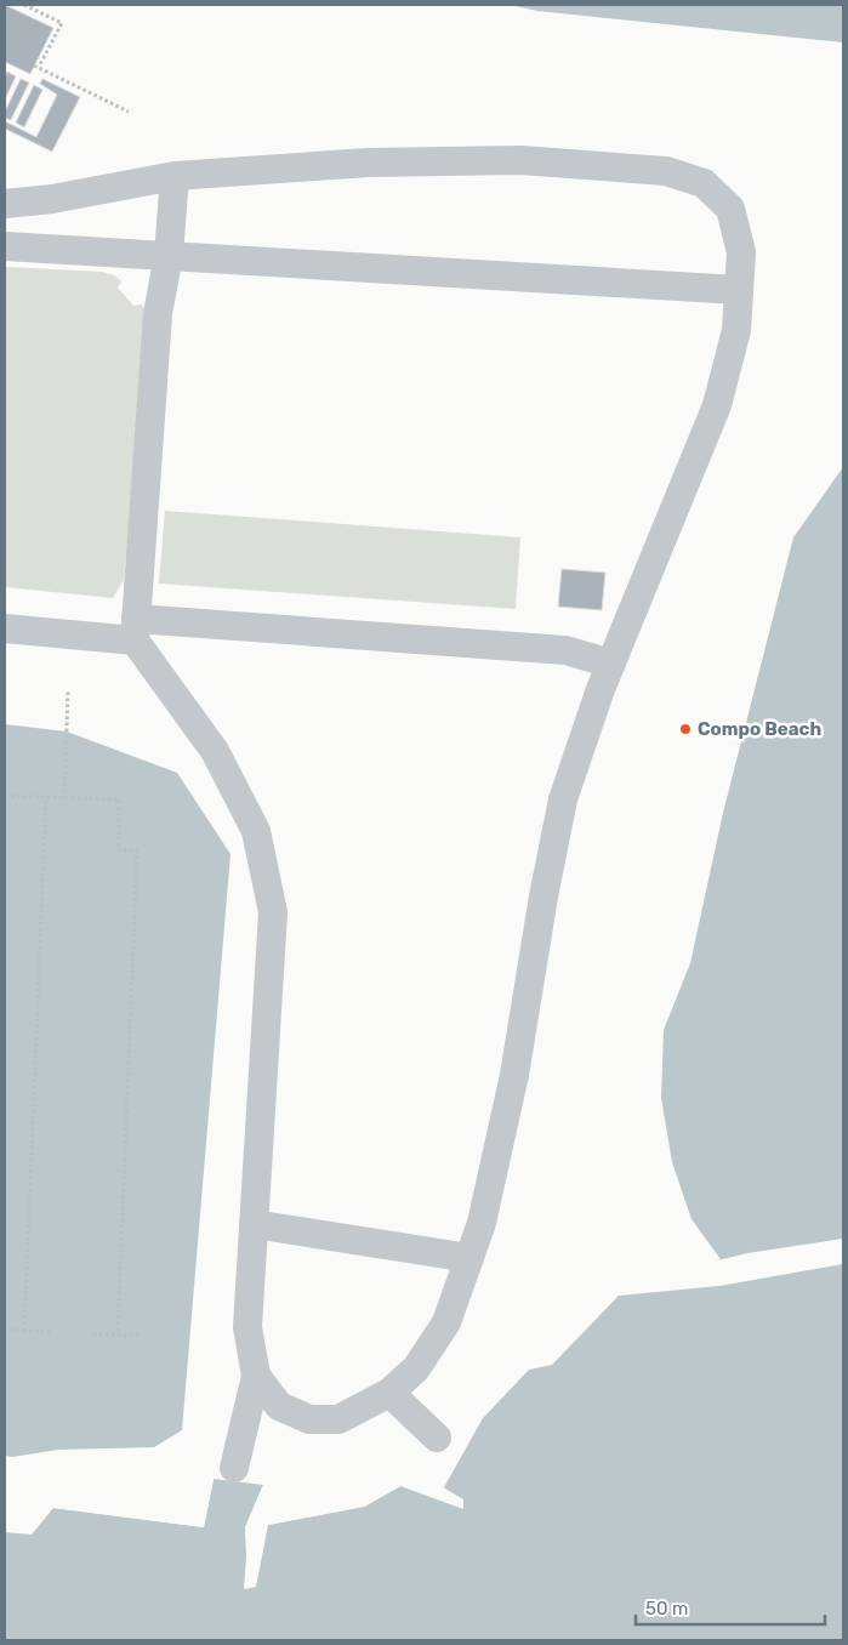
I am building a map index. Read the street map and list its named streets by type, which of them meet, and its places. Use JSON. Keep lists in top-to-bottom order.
{
  "places": ["Compo Beach"],
  "scale_bar": "50 m"
}
